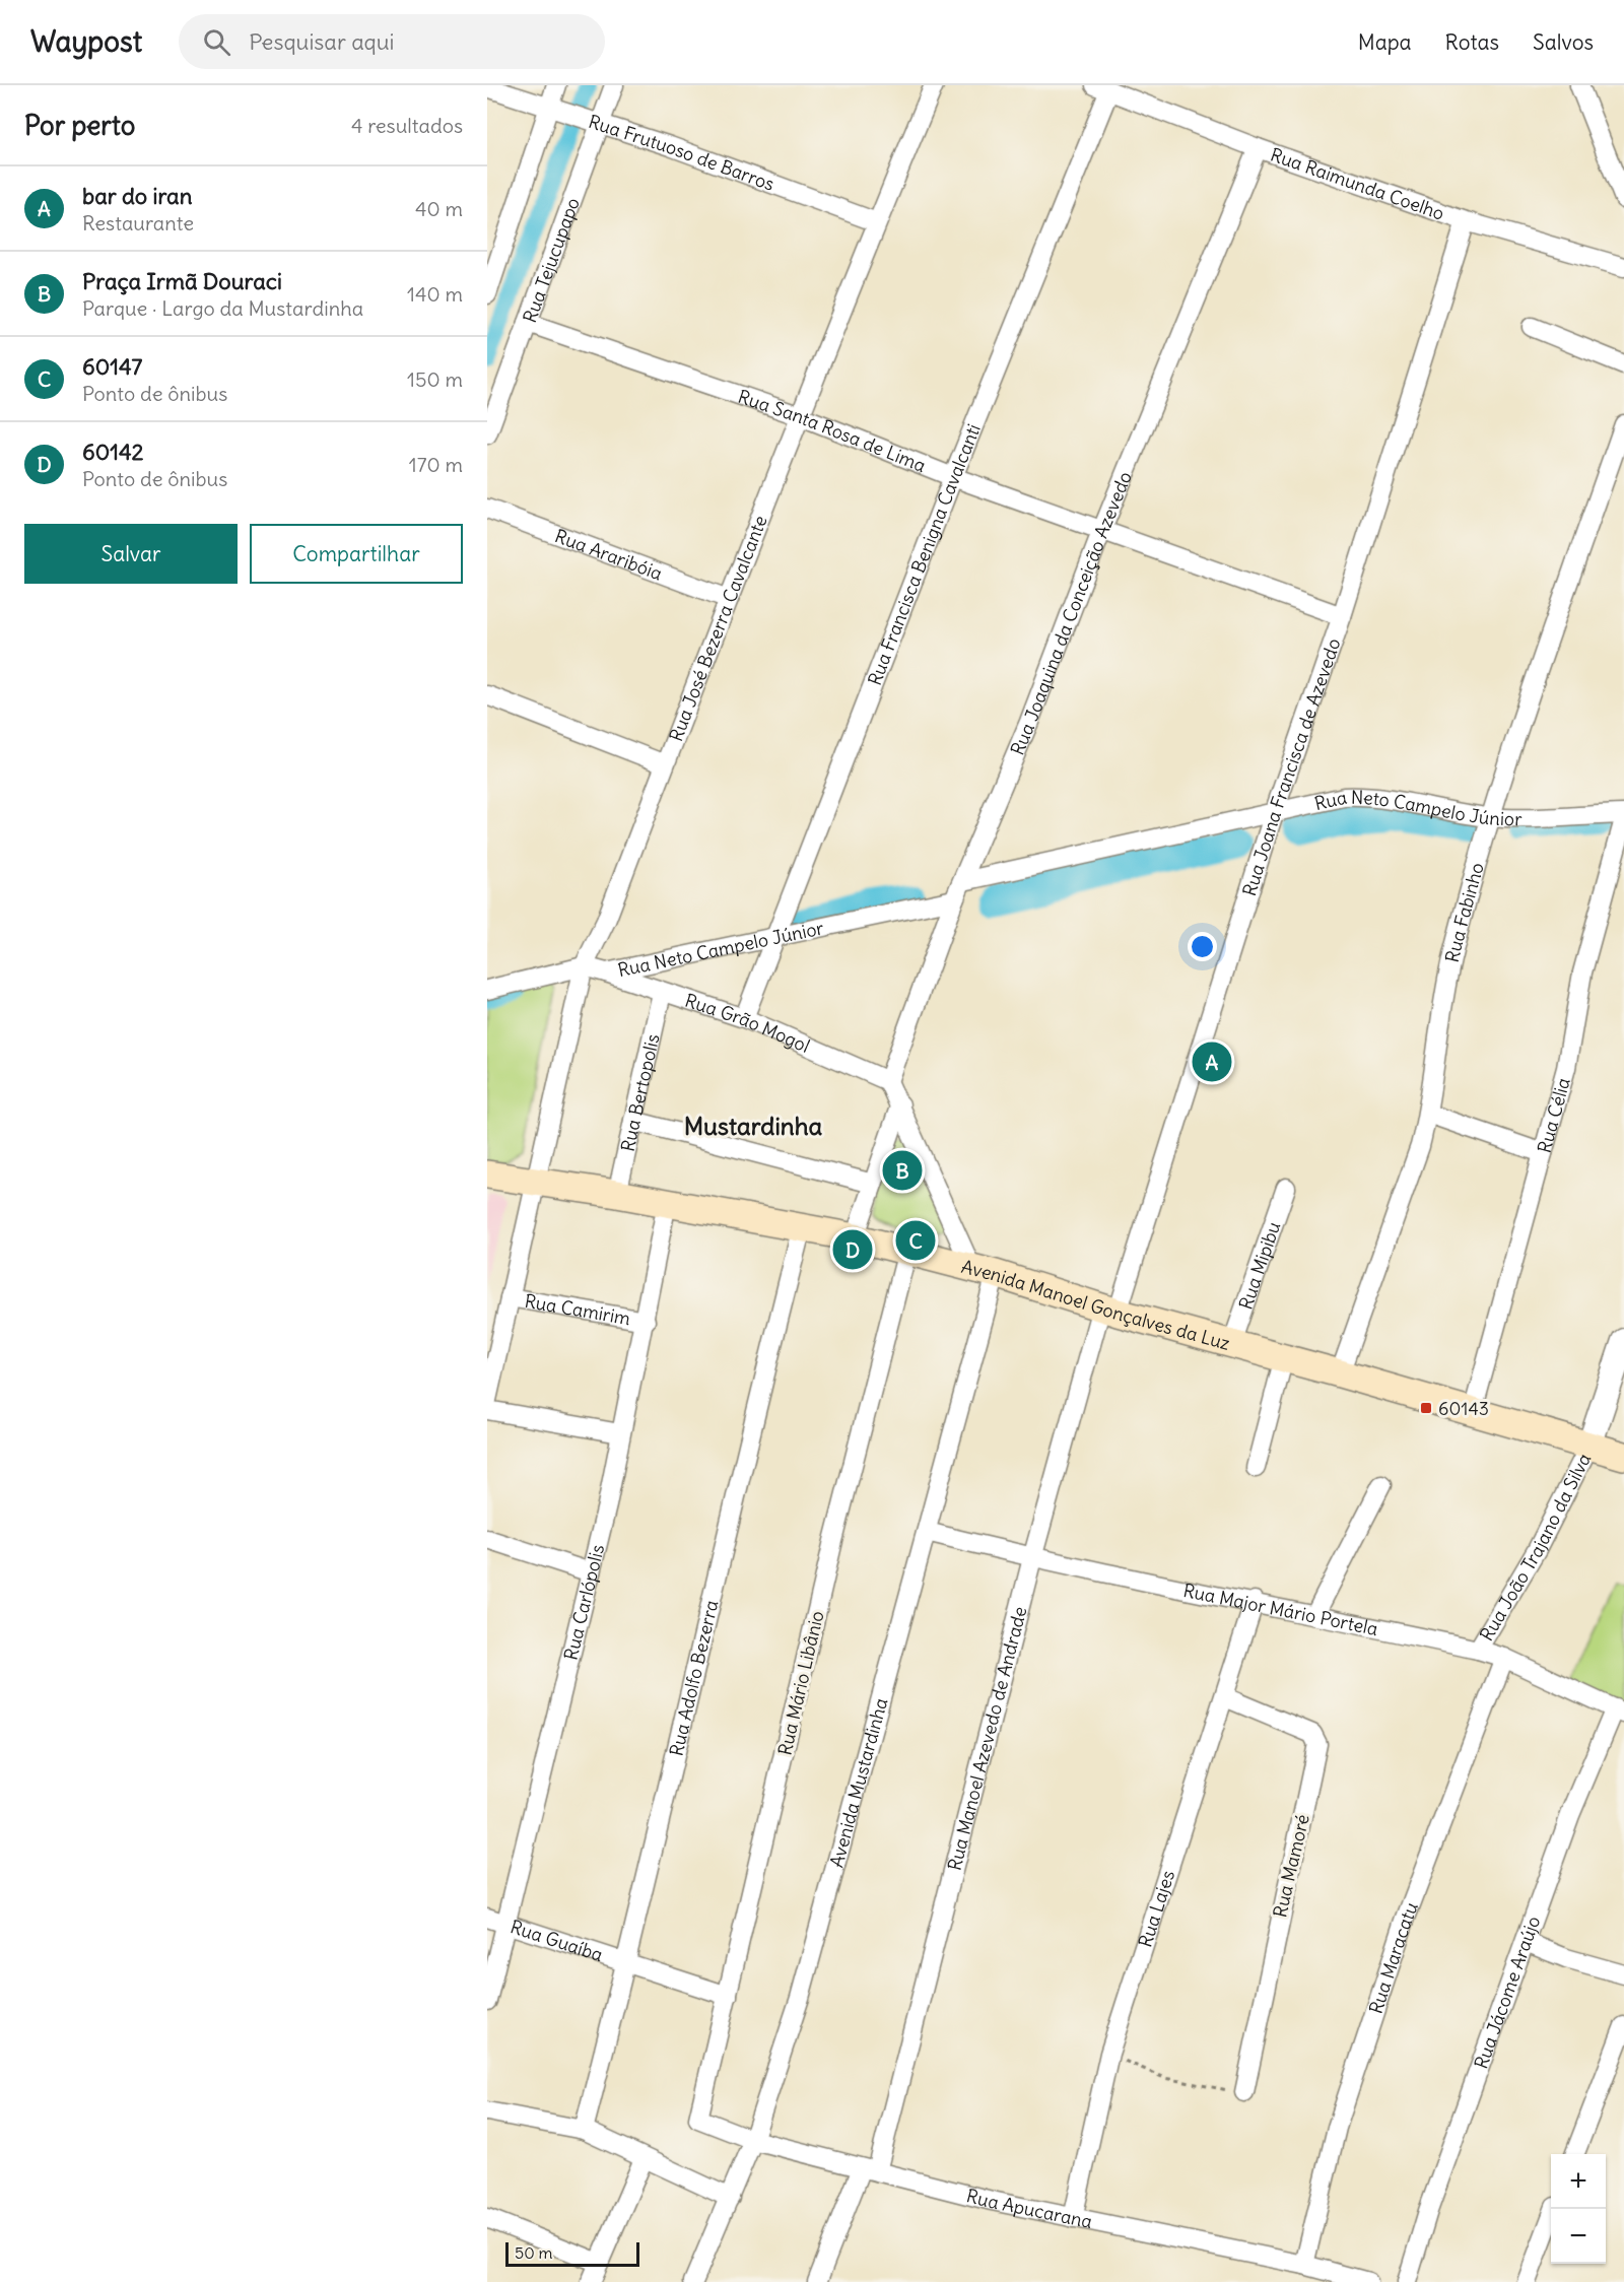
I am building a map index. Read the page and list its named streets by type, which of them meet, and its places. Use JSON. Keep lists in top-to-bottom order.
{
  "streets": {
    "main road": ["Avenida Manoel Gonçalves da Luz"],
    "street": [
      "Rua Frutuoso de Barros",
      "Rua Raimunda Coelho",
      "Rua Tejucupapo",
      "Rua Santa Rosa de Lima",
      "Rua Francisca Benigna Cavalcanti",
      "Rua Araribóia",
      "Rua Joaquina da Conceição Azevedo",
      "Rua José Bezerra Cavalcante",
      "Rua Joana Francisca de Azevedo",
      "Rua Neto Campelo Júnior",
      "Rua Fabinho",
      "Rua Grão Mogol",
      "Rua Bertopolis",
      "Rua Célia",
      "Rua Mipibu",
      "Rua Camirim",
      "Rua João Trajano da Silva",
      "Rua Carlópolis",
      "Rua Major Mário Portela",
      "Rua Adolfo Bezerra",
      "Rua Mário Libânio",
      "Rua Manoel Azevedo de Andrade",
      "Avenida Mustardinha",
      "Rua Mamoré",
      "Rua Lajes",
      "Rua Guaíba",
      "Rua Maracatu",
      "Rua Jácome Araújo",
      "Rua Apucarana"
    ]
  },
  "crossings": [
    ["Rua Frutuoso de Barros", "Rua Tejucupapo"],
    ["Rua Frutuoso de Barros", "Rua José Bezerra Cavalcante"],
    ["Rua Raimunda Coelho", "Rua Francisca Benigna Cavalcanti"],
    ["Rua Raimunda Coelho", "Rua Joaquina da Conceição Azevedo"],
    ["Rua Raimunda Coelho", "Rua Joana Francisca de Azevedo"],
    ["Rua Tejucupapo", "Rua Santa Rosa de Lima"],
    ["Rua Santa Rosa de Lima", "Rua Francisca Benigna Cavalcanti"],
    ["Rua Santa Rosa de Lima", "Rua Joaquina da Conceição Azevedo"],
    ["Rua Santa Rosa de Lima", "Rua José Bezerra Cavalcante"],
    ["Rua Santa Rosa de Lima", "Rua Joana Francisca de Azevedo"],
    ["Rua Francisca Benigna Cavalcanti", "Rua Neto Campelo Júnior"],
    ["Rua Francisca Benigna Cavalcanti", "Rua Grão Mogol"],
    ["Rua Araribóia", "Rua José Bezerra Cavalcante"],
    ["Rua Joaquina da Conceição Azevedo", "Rua Neto Campelo Júnior"],
    ["Rua Joaquina da Conceição Azevedo", "Rua Grão Mogol"],
    ["Rua José Bezerra Cavalcante", "Rua Neto Campelo Júnior"],
    ["Rua José Bezerra Cavalcante", "Avenida Manoel Gonçalves da Luz"],
    ["Rua José Bezerra Cavalcante", "Rua Camirim"],
    ["Rua Joana Francisca de Azevedo", "Rua Neto Campelo Júnior"],
    ["Rua Joana Francisca de Azevedo", "Avenida Manoel Gonçalves da Luz"],
    ["Rua Joana Francisca de Azevedo", "Rua Manoel Azevedo de Andrade"],
    ["Rua Neto Campelo Júnior", "Rua Fabinho"],
    ["Rua Neto Campelo Júnior", "Rua Grão Mogol"],
    ["Rua Fabinho", "Avenida Manoel Gonçalves da Luz"],
    ["Rua Grão Mogol", "Rua Bertopolis"],
    ["Rua Bertopolis", "Avenida Manoel Gonçalves da Luz"],
    ["Rua Célia", "Avenida Manoel Gonçalves da Luz"],
    ["Rua Mipibu", "Avenida Manoel Gonçalves da Luz"],
    ["Avenida Manoel Gonçalves da Luz", "Rua João Trajano da Silva"],
    ["Avenida Manoel Gonçalves da Luz", "Rua Carlópolis"],
    ["Avenida Manoel Gonçalves da Luz", "Rua Adolfo Bezerra"],
    ["Avenida Manoel Gonçalves da Luz", "Rua Mário Libânio"],
    ["Avenida Manoel Gonçalves da Luz", "Rua Manoel Azevedo de Andrade"],
    ["Avenida Manoel Gonçalves da Luz", "Avenida Mustardinha"],
    ["Rua Camirim", "Rua Carlópolis"],
    ["Rua João Trajano da Silva", "Rua Major Mário Portela"],
    ["Rua Carlópolis", "Rua Guaíba"],
    ["Rua Major Mário Portela", "Rua Manoel Azevedo de Andrade"],
    ["Rua Major Mário Portela", "Avenida Mustardinha"],
    ["Rua Major Mário Portela", "Rua Lajes"],
    ["Rua Major Mário Portela", "Rua Maracatu"],
    ["Rua Major Mário Portela", "Rua Jácome Araújo"],
    ["Rua Adolfo Bezerra", "Rua Guaíba"],
    ["Rua Mário Libânio", "Rua Guaíba"],
    ["Rua Mário Libânio", "Rua Apucarana"],
    ["Rua Manoel Azevedo de Andrade", "Rua Apucarana"],
    ["Avenida Mustardinha", "Rua Apucarana"],
    ["Rua Mamoré", "Rua Lajes"],
    ["Rua Lajes", "Rua Apucarana"],
    ["Rua Maracatu", "Rua Apucarana"]
  ],
  "districts": ["Mustardinha"],
  "places": {
    "transit": ["60143"]
  },
  "scale_bar": "50 m",
  "page": {
    "header": "Waypost",
    "search": "Pesquisar aqui",
    "nav": ["Mapa", "Rotas", "Salvos"],
    "heading": ["Por perto", "4 resultados"],
    "list": [
      {
        "mark": "A",
        "name": "bar do iran",
        "note": "Restaurante",
        "value": "40 m"
      },
      {
        "mark": "B",
        "name": "Praça Irmã Douraci",
        "note": "Parque · Largo da Mustardinha",
        "value": "140 m"
      },
      {
        "mark": "C",
        "name": "60147",
        "note": "Ponto de ônibus",
        "value": "150 m"
      },
      {
        "mark": "D",
        "name": "60142",
        "note": "Ponto de ônibus",
        "value": "170 m"
      }
    ],
    "buttons": ["Salvar", "Compartilhar"],
    "pins": [
      "A",
      "B",
      "C",
      "D"
    ],
    "map_buttons": ["+", "−"],
    "scale": "50 m"
  }
}
